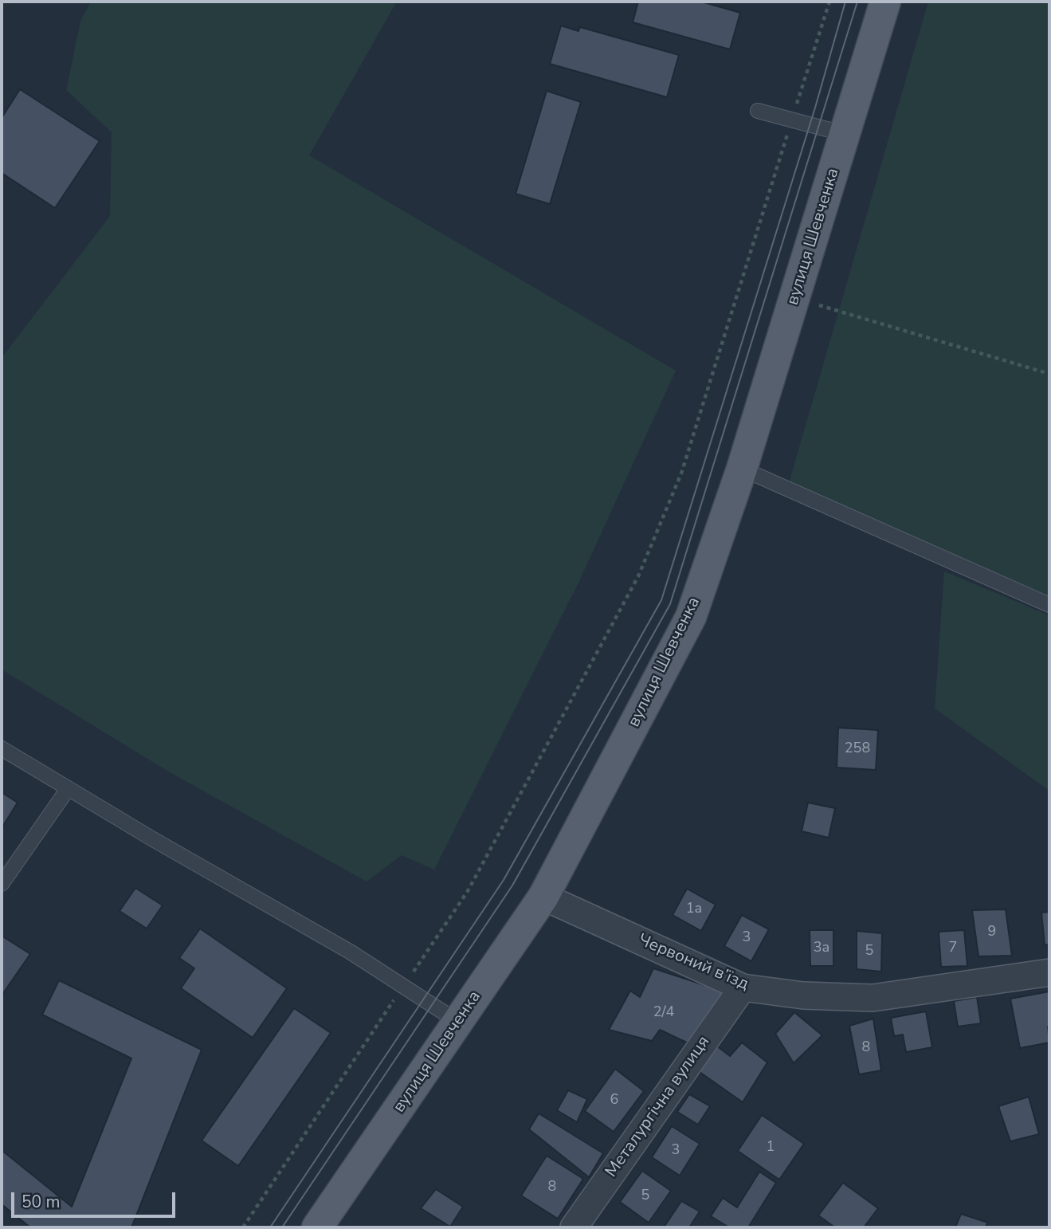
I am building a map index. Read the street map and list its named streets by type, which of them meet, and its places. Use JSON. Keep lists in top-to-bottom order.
{
  "streets": {
    "main road": ["вулиця Шевченка"],
    "street": ["Червоний в’їзд", "Металургічна вулиця"]
  },
  "crossings": [
    ["вулиця Шевченка", "Червоний в’їзд"],
    ["Червоний в’їзд", "Металургічна вулиця"]
  ],
  "house_numbers": [
    "258",
    "1а",
    "9",
    "3",
    "3а",
    "7",
    "5",
    "2/4",
    "8",
    "6",
    "1",
    "3",
    "8",
    "5"
  ],
  "scale_bar": "50 m"
}
